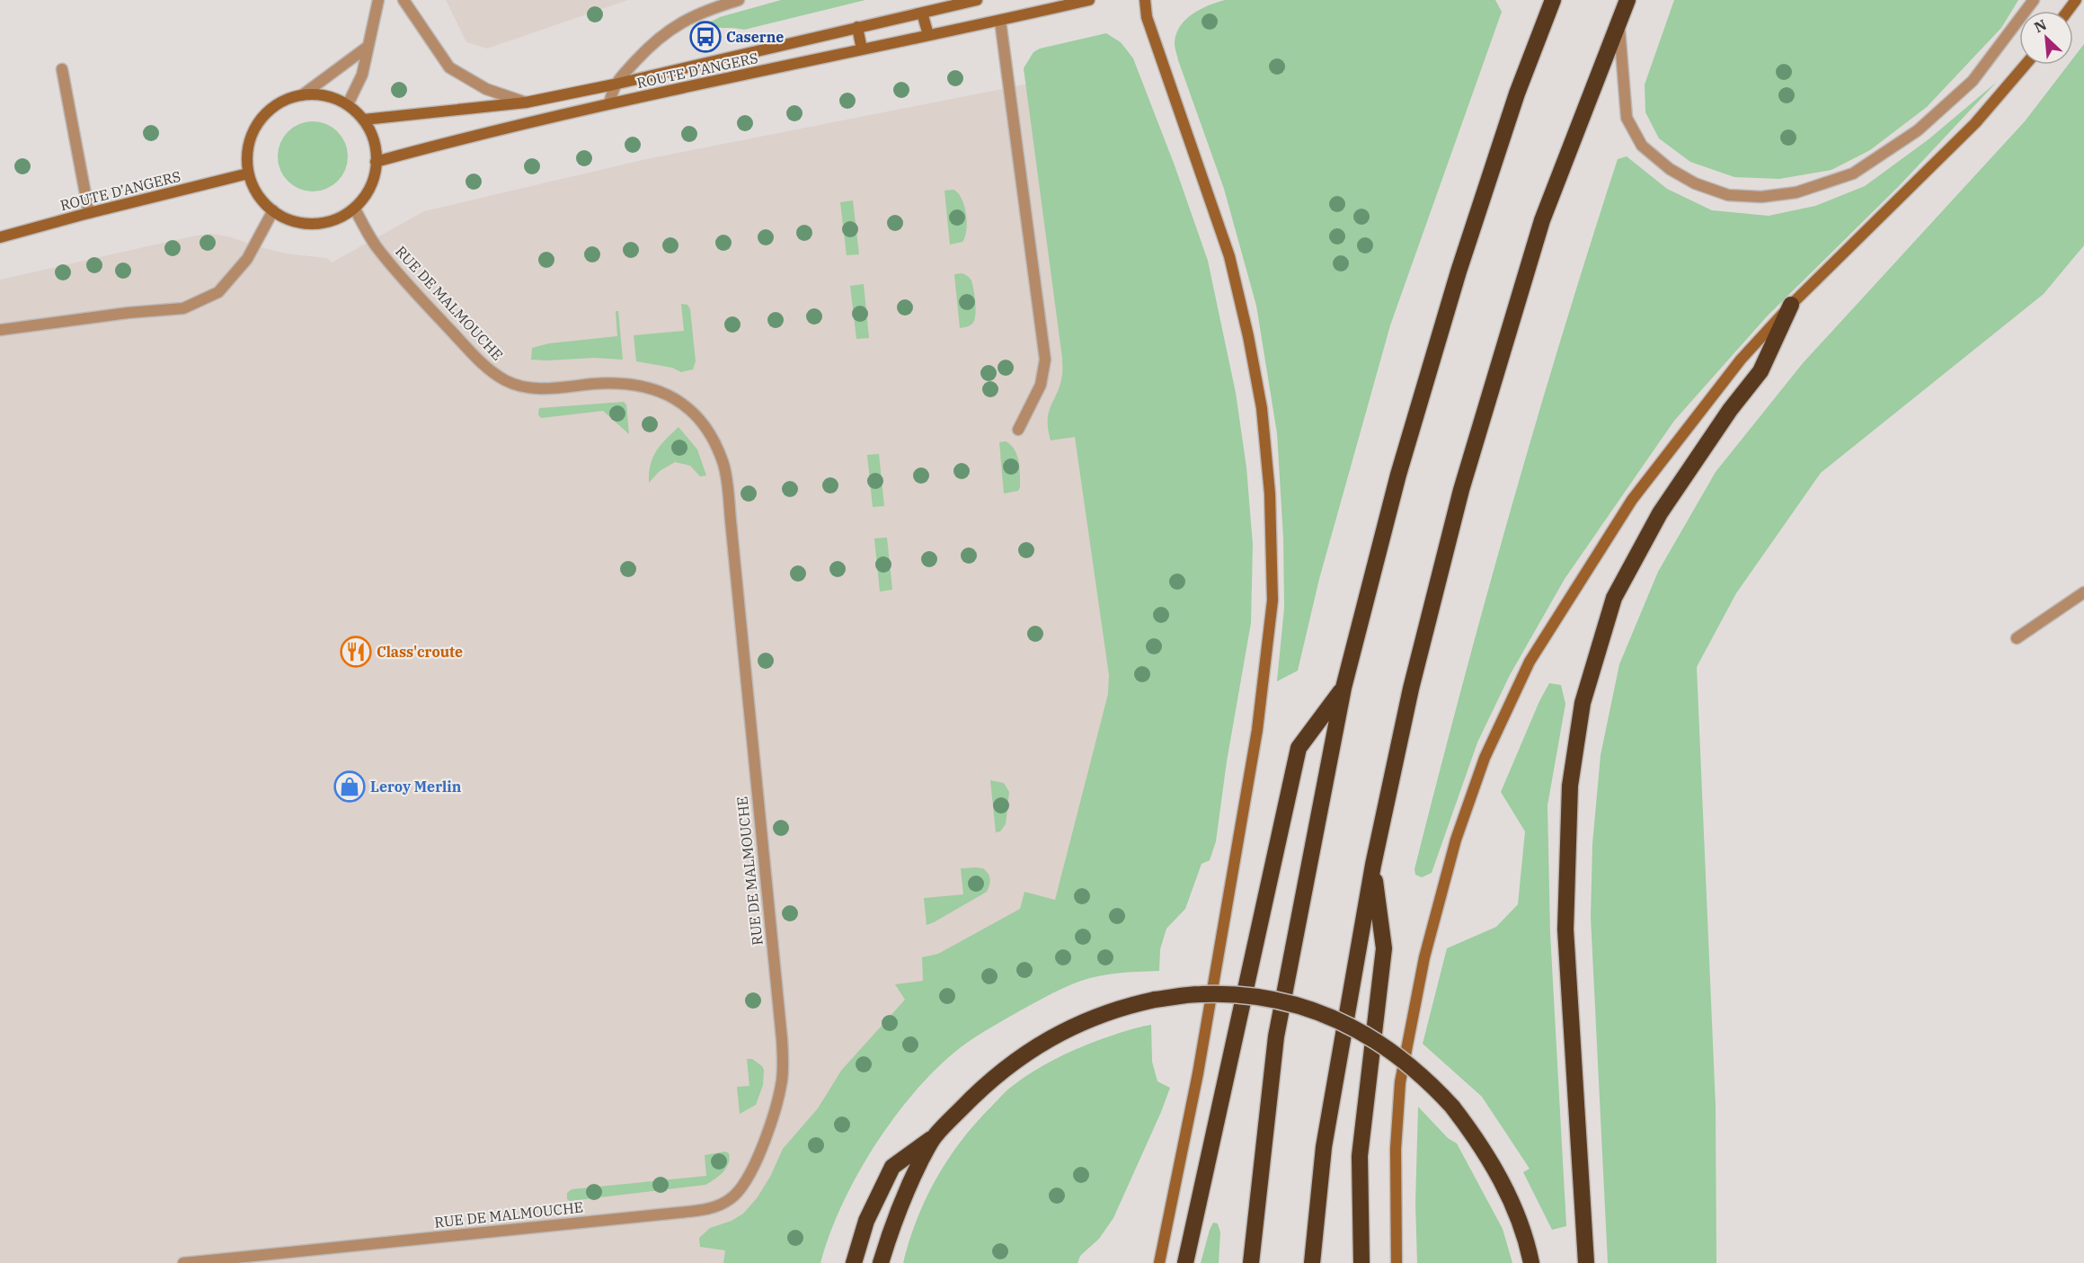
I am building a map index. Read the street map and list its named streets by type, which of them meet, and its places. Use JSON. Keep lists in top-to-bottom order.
{
  "streets": {
    "main road": ["ROUTE D’ANGERS"],
    "street": ["RUE DE MALMOUCHE"]
  },
  "crossings": [
    ["ROUTE D’ANGERS", "RUE DE MALMOUCHE"]
  ],
  "places": {
    "bus stop": ["Caserne"],
    "restaurant": ["Class'croute"],
    "shop": ["Leroy Merlin"]
  },
  "north": "top left"
}
